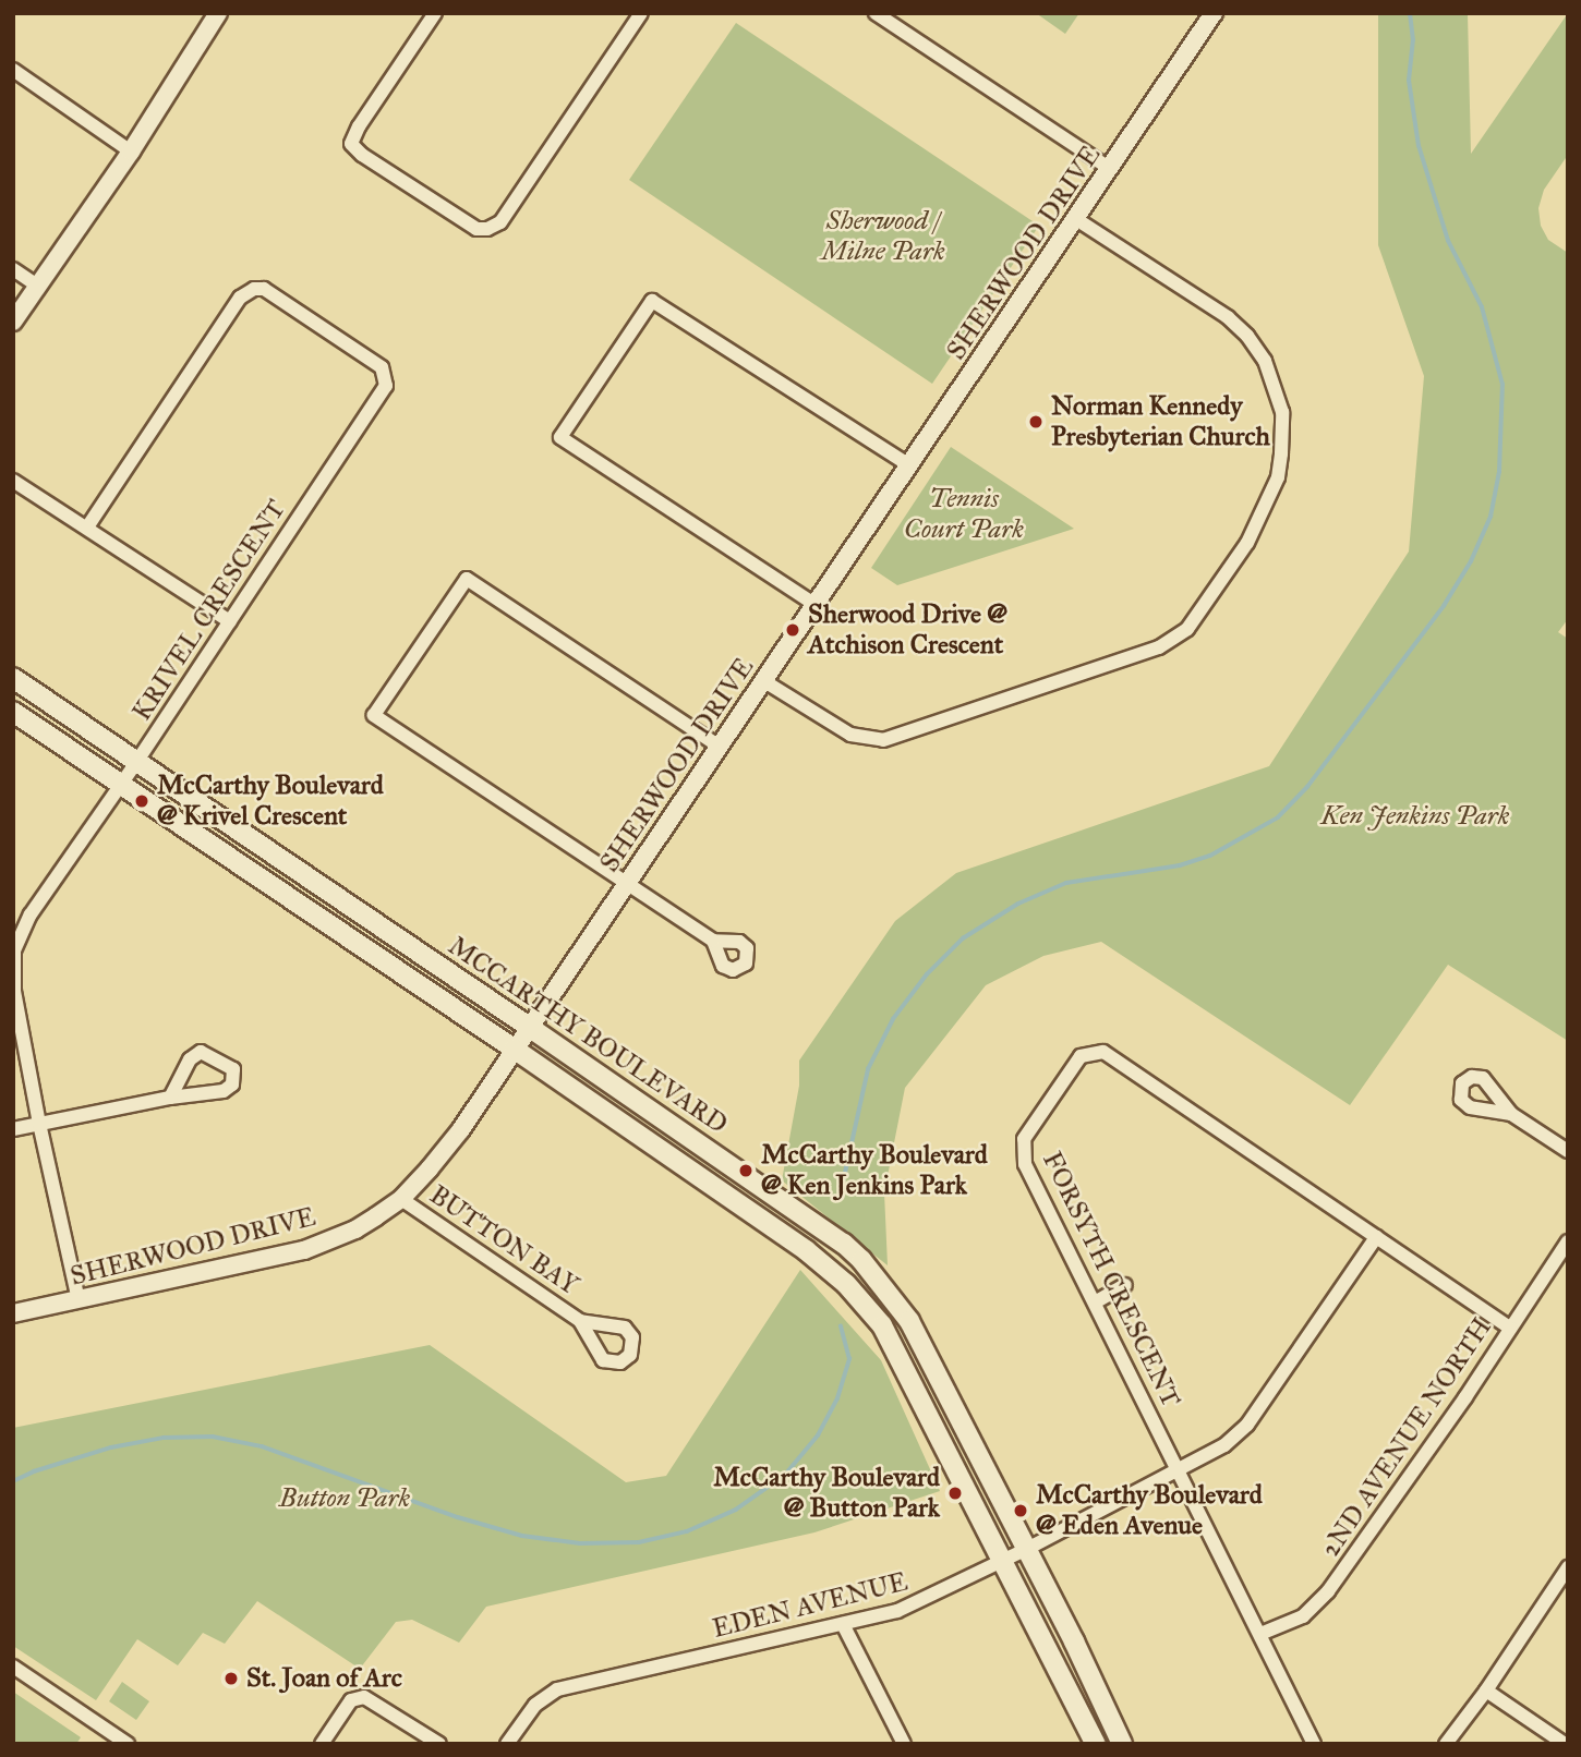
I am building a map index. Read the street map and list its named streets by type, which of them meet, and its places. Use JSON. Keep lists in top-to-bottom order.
{
  "streets": {
    "main road": ["MCCARTHY BOULEVARD"],
    "street": [
      "SHERWOOD DRIVE",
      "KRIVEL CRESCENT",
      "BUTTON BAY",
      "FORSYTH CRESCENT",
      "2ND AVENUE NORTH",
      "EDEN AVENUE"
    ]
  },
  "crossings": [
    ["SHERWOOD DRIVE", "KRIVEL CRESCENT"],
    ["SHERWOOD DRIVE", "MCCARTHY BOULEVARD"],
    ["SHERWOOD DRIVE", "BUTTON BAY"],
    ["KRIVEL CRESCENT", "MCCARTHY BOULEVARD"],
    ["MCCARTHY BOULEVARD", "EDEN AVENUE"],
    ["FORSYTH CRESCENT", "2ND AVENUE NORTH"],
    ["FORSYTH CRESCENT", "EDEN AVENUE"]
  ],
  "parks": [
    "Sherwood / Milne Park",
    "Tennis Court Park",
    "Ken Jenkins Park",
    "Button Park"
  ],
  "places": [
    "Norman Kennedy Presbyterian Church",
    "Sherwood Drive @ Atchison Crescent",
    "McCarthy Boulevard @ Krivel Crescent",
    "McCarthy Boulevard @ Ken Jenkins Park",
    "McCarthy Boulevard @ Button Park",
    "McCarthy Boulevard @ Eden Avenue",
    "St. Joan of Arc"
  ]
}
